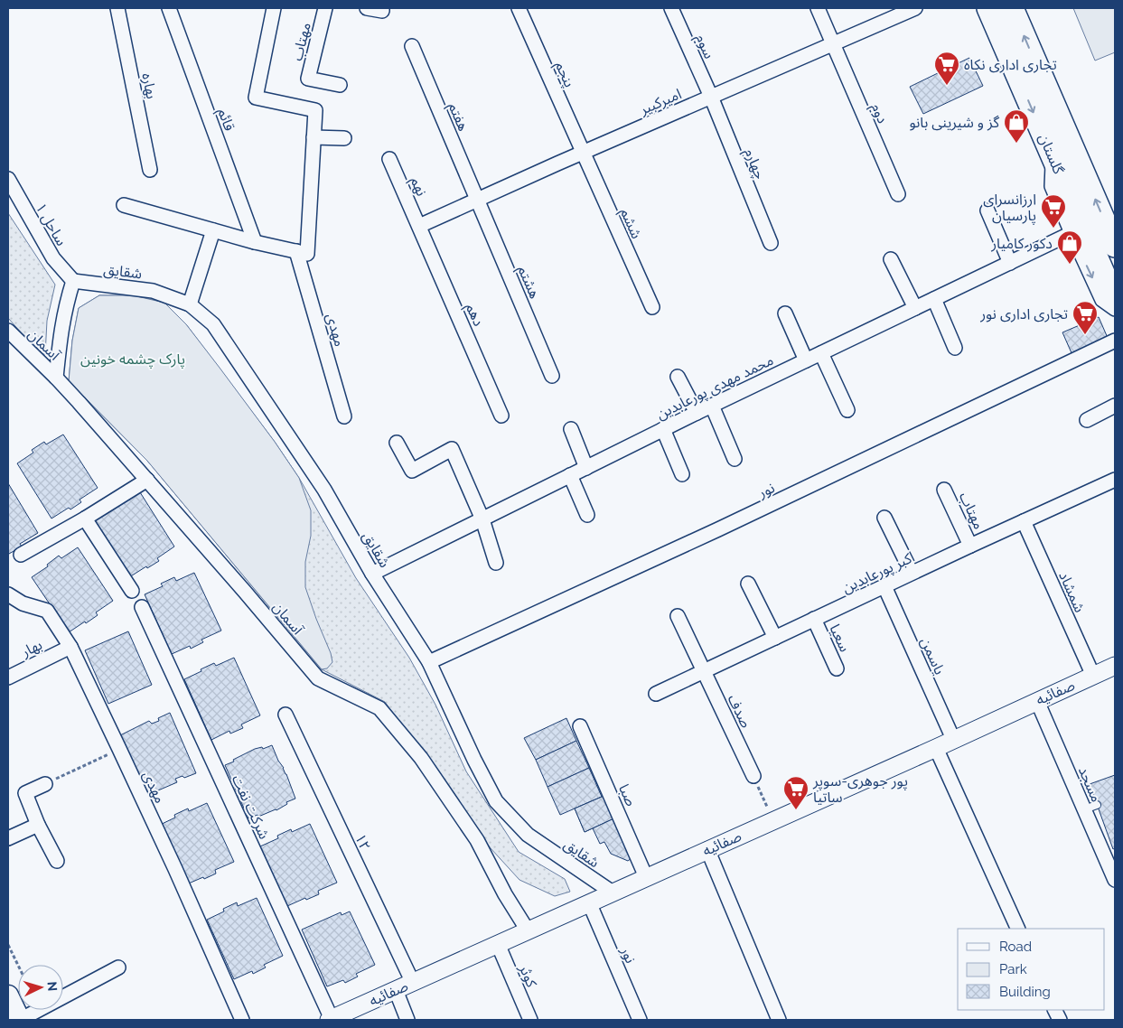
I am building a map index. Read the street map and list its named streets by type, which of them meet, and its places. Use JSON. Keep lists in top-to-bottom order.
{
  "streets": {
    "main road": ["گلستان"],
    "street": [
      "مهتاب",
      "سوم",
      "پنجم",
      "بهاره",
      "امیرکبیر",
      "دوم",
      "هفتم",
      "قائم",
      "چهارم",
      "نهم",
      "ششم",
      "ساحل ۱",
      "شقایق",
      "هشتم",
      "دهم",
      "مهدی",
      "آسمان",
      "محمد مهدی پورعابدین",
      "نور",
      "اکبر پورعابدین",
      "شمشاد",
      "سعیا",
      "بهار",
      "یاسمن",
      "صفائیه",
      "صدف",
      "مسجد",
      "صبا",
      "شرکت نفت",
      "۱۲",
      "کوثر"
    ]
  },
  "crossings": [
    ["مهتاب", "اکبر پورعابدین"],
    ["سوم", "امیرکبیر"],
    ["سوم", "چهارم"],
    ["پنجم", "امیرکبیر"],
    ["پنجم", "ششم"],
    ["امیرکبیر", "دوم"],
    ["امیرکبیر", "هفتم"],
    ["امیرکبیر", "چهارم"],
    ["امیرکبیر", "نهم"],
    ["امیرکبیر", "ششم"],
    ["امیرکبیر", "هشتم"],
    ["امیرکبیر", "دهم"],
    ["هفتم", "هشتم"],
    ["نهم", "دهم"],
    ["ساحل ۱", "شقایق"],
    ["شقایق", "محمد مهدی پورعابدین"],
    ["شقایق", "نور"],
    ["شقایق", "صفائیه"],
    ["مهدی", "بهار"],
    ["آسمان", "صفائیه"],
    ["نور", "صفائیه"],
    ["اکبر پورعابدین", "شمشاد"],
    ["اکبر پورعابدین", "سعیا"],
    ["اکبر پورعابدین", "یاسمن"],
    ["اکبر پورعابدین", "صدف"],
    ["شمشاد", "صفائیه"],
    ["یاسمن", "صفائیه"],
    ["صفائیه", "مسجد"],
    ["صفائیه", "صبا"],
    ["صفائیه", "شرکت نفت"],
    ["صفائیه", "۱۲"],
    ["صفائیه", "کوثر"]
  ],
  "parks": ["پارک چشمه خونین"],
  "places": {
    "supermarket": [
      "تجاری اداری نکاه",
      "ارزانسرای پارسیان",
      "تجاری اداری نور",
      "پور جوهری-سوپر ساتیا"
    ],
    "shop": ["گز و شیرینی بانو", "دکور کامیار"]
  },
  "legend": ["Road", "Park", "Building"],
  "north": "right"
}
